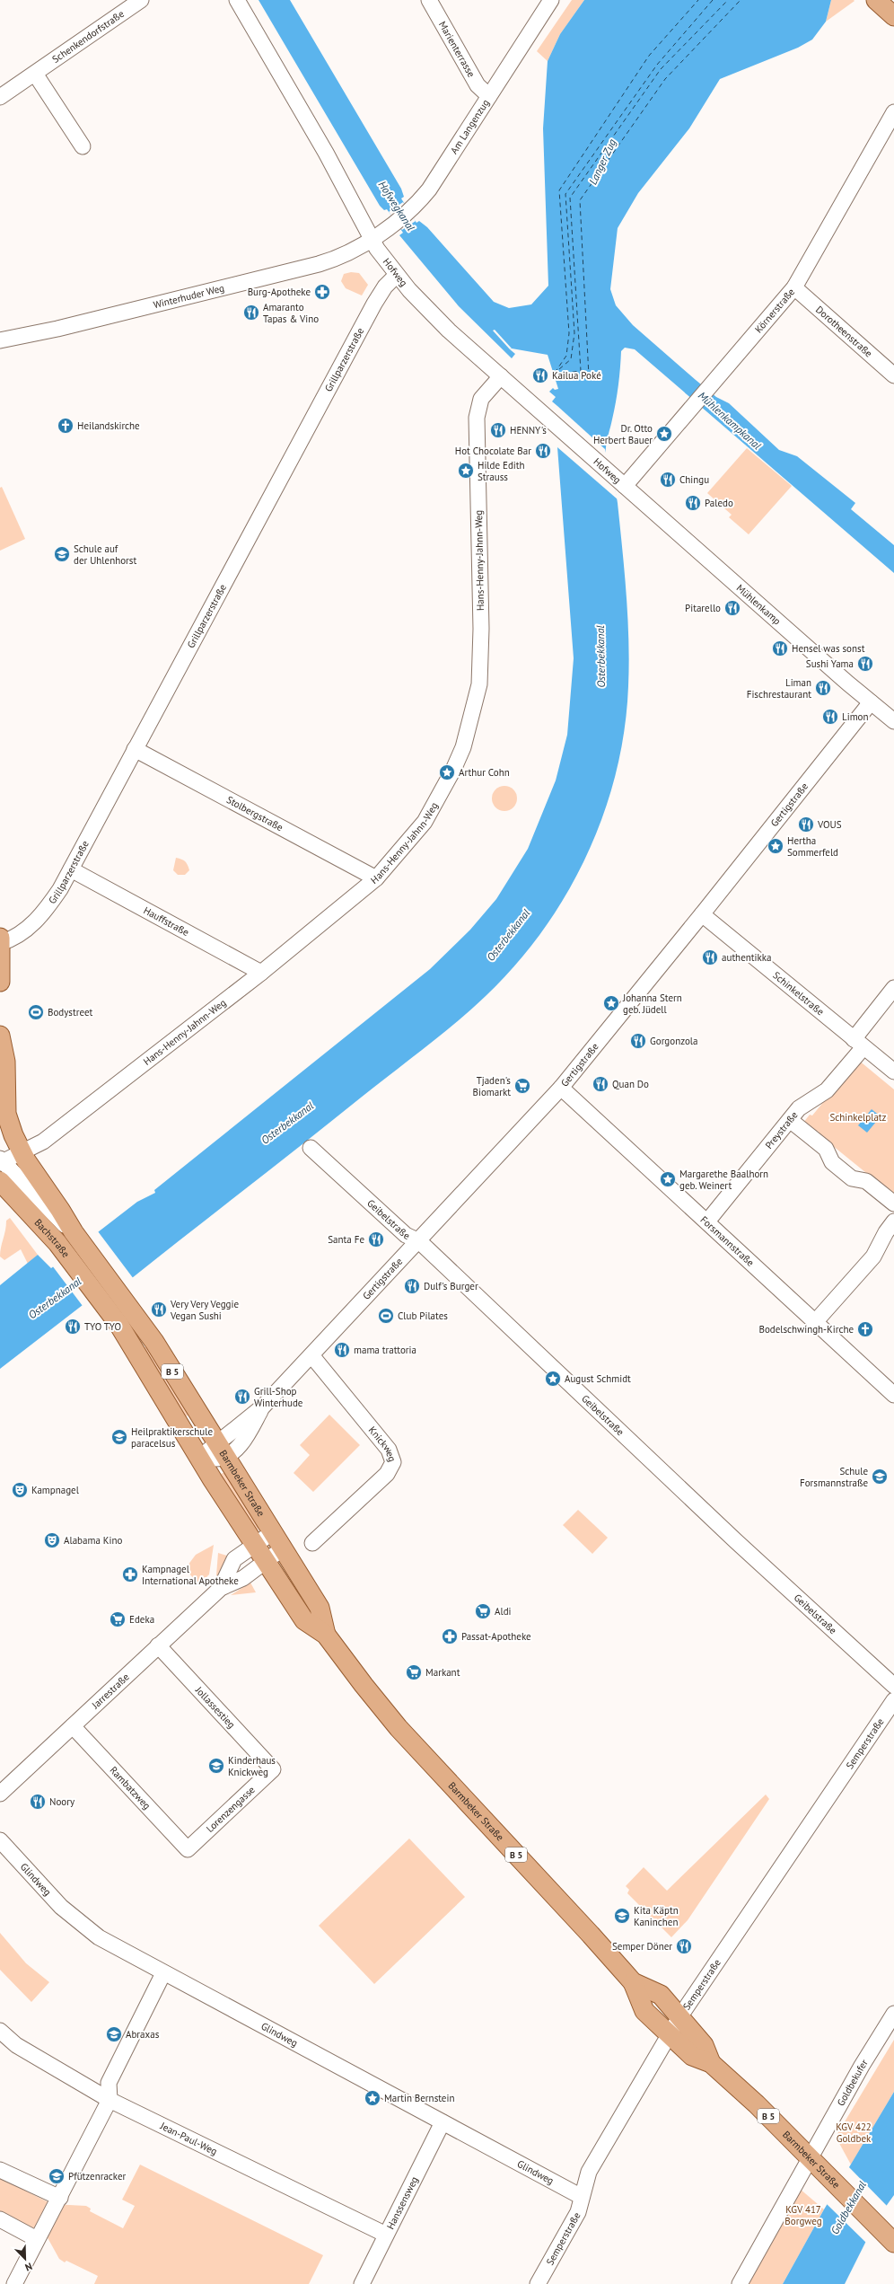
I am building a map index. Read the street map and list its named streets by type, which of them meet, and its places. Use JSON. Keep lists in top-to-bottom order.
{
  "streets": {
    "main road": ["Bachstraße", "B 5", "Barmbeker Straße"],
    "street": [
      "Schenkendorfstraße",
      "Marienterrasse",
      "Am Langenzug",
      "Hofweg",
      "Winterhuder Weg",
      "Körnerstraße",
      "Dorotheenstraße",
      "Grillparzerstraße",
      "Hans-Henny-Jahnn-Weg",
      "Mühlenkamp",
      "Gertigstraße",
      "Stolbergstraße",
      "Hauffstraße",
      "Schinkelstraße",
      "Preystraße",
      "Geibelstraße",
      "Forsmannstraße",
      "Knickweg",
      "Jarrestraße",
      "Jollassestieg",
      "Semperstraße",
      "Rambatzweg",
      "Lorenzengasse",
      "Glindweg",
      "Goldbekufer",
      "Jean-Paul-Weg",
      "Hanssensweg"
    ]
  },
  "crossings": [
    ["Marienterrasse", "Am Langenzug"],
    ["Am Langenzug", "Hofweg"],
    ["Am Langenzug", "Winterhuder Weg"],
    ["Hofweg", "Winterhuder Weg"],
    ["Hofweg", "Körnerstraße"],
    ["Hofweg", "Grillparzerstraße"],
    ["Hofweg", "Hans-Henny-Jahnn-Weg"],
    ["Hofweg", "Mühlenkamp"],
    ["Körnerstraße", "Dorotheenstraße"],
    ["Körnerstraße", "Mühlenkamp"],
    ["Grillparzerstraße", "Stolbergstraße"],
    ["Grillparzerstraße", "Hauffstraße"],
    ["Hans-Henny-Jahnn-Weg", "Stolbergstraße"],
    ["Hans-Henny-Jahnn-Weg", "Hauffstraße"],
    ["Hans-Henny-Jahnn-Weg", "Bachstraße"],
    ["Hans-Henny-Jahnn-Weg", "B 5"],
    ["Mühlenkamp", "Gertigstraße"],
    ["Gertigstraße", "Schinkelstraße"],
    ["Gertigstraße", "Geibelstraße"],
    ["Gertigstraße", "Forsmannstraße"],
    ["Gertigstraße", "Knickweg"],
    ["Gertigstraße", "Barmbeker Straße"],
    ["Schinkelstraße", "Preystraße"],
    ["Preystraße", "Forsmannstraße"],
    ["Bachstraße", "B 5"],
    ["Bachstraße", "Barmbeker Straße"],
    ["Barmbeker Straße", "Jarrestraße"],
    ["Barmbeker Straße", "Semperstraße"],
    ["Barmbeker Straße", "Goldbekufer"],
    ["Jarrestraße", "Jollassestieg"],
    ["Jarrestraße", "Rambatzweg"],
    ["Jollassestieg", "Lorenzengasse"],
    ["Semperstraße", "Glindweg"],
    ["Rambatzweg", "Lorenzengasse"],
    ["Glindweg", "Hanssensweg"],
    ["Jean-Paul-Weg", "Hanssensweg"]
  ],
  "water": [
    "Langer Zug",
    "Hofwegkanal",
    "Mühlenkampkanal",
    "Osterbekkanal",
    "Goldbekkanal"
  ],
  "parks": ["Schinkelplatz", "KGV 422 Goldbek", "KGV 417 Borgweg"],
  "places": {
    "pharmacy": ["Burg-Apotheke", "Kampnagel International Apotheke", "Passat-Apotheke"],
    "restaurant": [
      "Amaranto Tapas & Vino",
      "Kailua Poké",
      "HENNY's",
      "Hot Chocolate Bar",
      "Chingu",
      "Paledo",
      "Pitarello",
      "Hensel was sonst",
      "Sushi Yama",
      "Liman Fischrestaurant",
      "Limon",
      "VOUS",
      "authentikka",
      "Gorgonzola",
      "Quan Do",
      "Santa Fe",
      "Dulf's Burger",
      "Very Very Veggie Vegan Sushi",
      "TYO TYO",
      "mama trattoria",
      "Grill-Shop Winterhude",
      "Noory",
      "Semper Döner"
    ],
    "church": ["Heilandskirche", "Bodelschwingh-Kirche"],
    "place": [
      "Dr. Otto Herbert Bauer",
      "Hilde Edith Strauss",
      "Arthur Cohn",
      "Hertha Sommerfeld",
      "Johanna Stern geb. Jüdell",
      "Margarethe Baalhorn geb. Weinert",
      "August Schmidt",
      "Martin Bernstein"
    ],
    "school or university": [
      "Schule auf der Uhlenhorst",
      "Heilpraktikerschule paracelsus",
      "Schule Forsmannstraße",
      "Kinderhaus Knickweg",
      "Kita Käptn Kaninchen",
      "Abraxas",
      "Pfützenracker"
    ],
    "sports": ["Bodystreet", "Club Pilates"],
    "supermarket": [
      "Tjaden's Biomarkt",
      "Aldi",
      "Edeka",
      "Markant"
    ],
    "theatre": ["Kampnagel", "Alabama Kino"]
  },
  "north": "bottom right"
}
